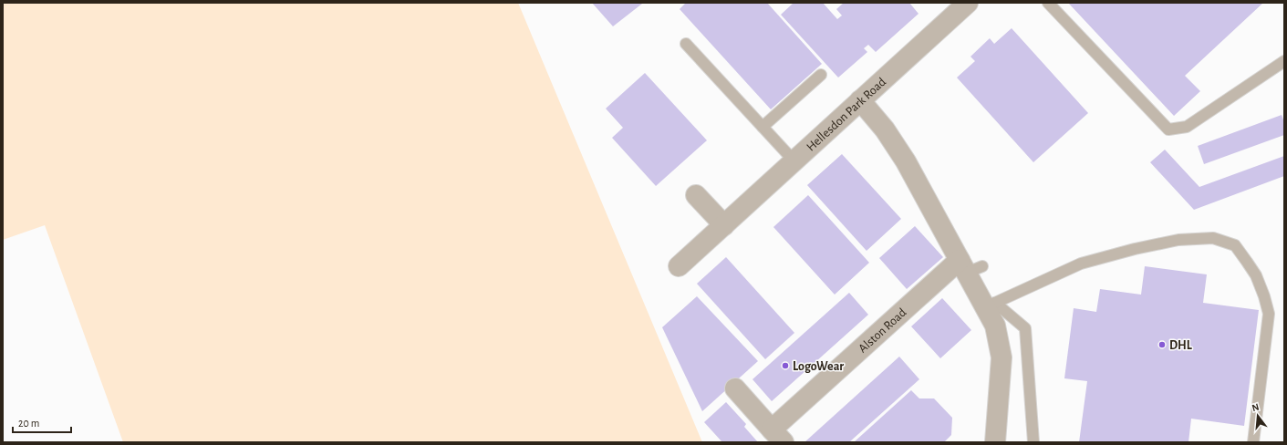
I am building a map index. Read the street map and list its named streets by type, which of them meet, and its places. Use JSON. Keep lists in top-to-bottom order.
{
  "streets": {
    "street": ["Hellesdon Park Road", "Alston Road"]
  },
  "places": ["DHL", "LogoWear"],
  "scale_bar": "20 m",
  "north": "top"
}
